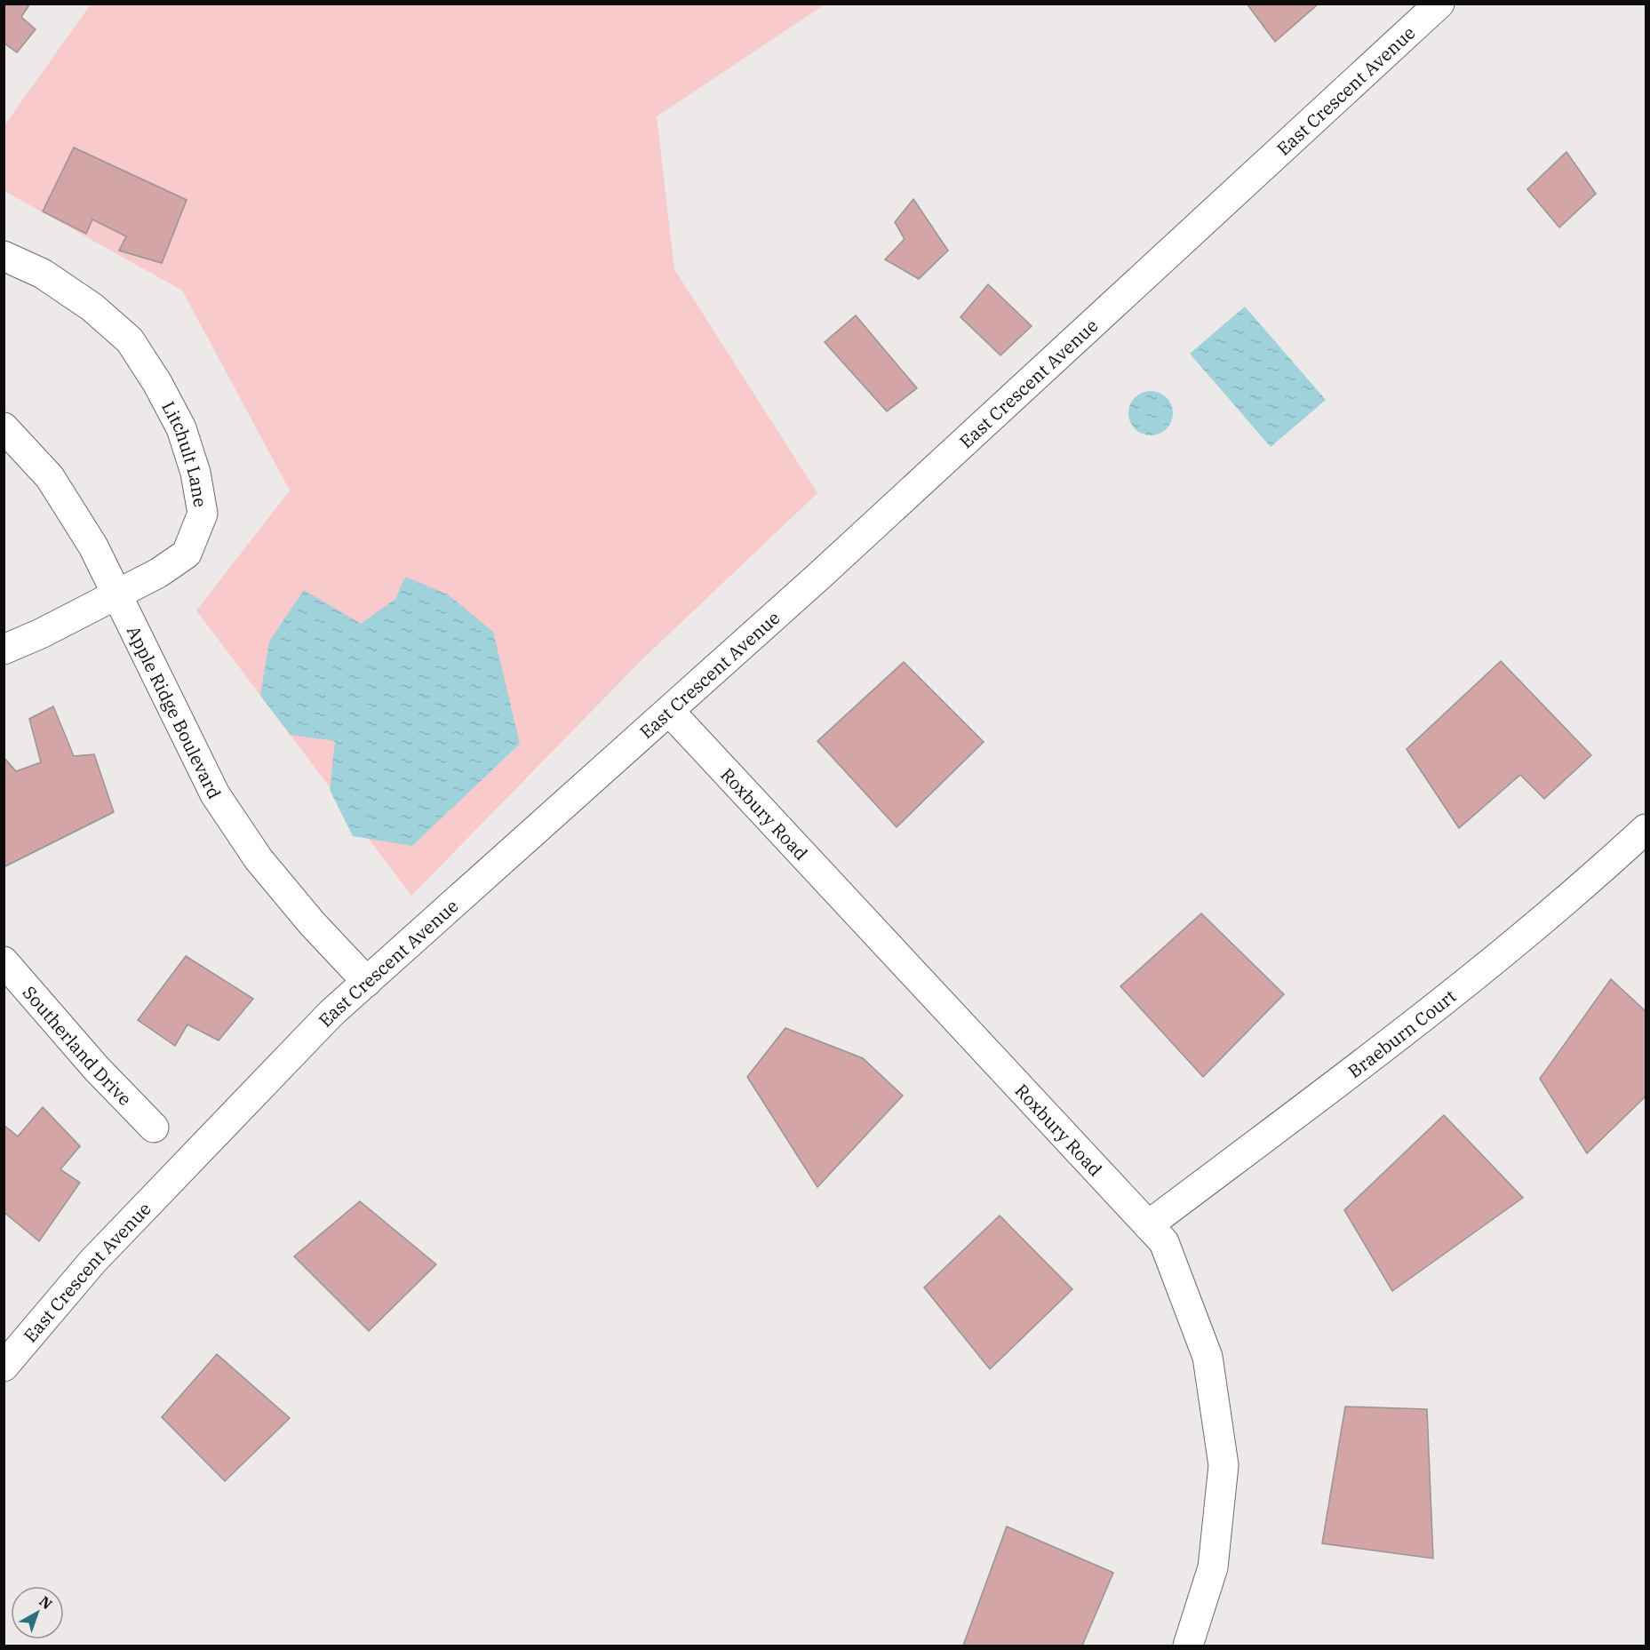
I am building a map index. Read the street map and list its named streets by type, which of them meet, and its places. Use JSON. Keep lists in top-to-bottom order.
{
  "streets": {
    "street": [
      "East Crescent Avenue",
      "Litchult Lane",
      "Apple Ridge Boulevard",
      "Roxbury Road",
      "Braeburn Court",
      "Southerland Drive"
    ]
  },
  "crossings": [
    ["East Crescent Avenue", "Apple Ridge Boulevard"],
    ["East Crescent Avenue", "Roxbury Road"],
    ["Litchult Lane", "Apple Ridge Boulevard"],
    ["Roxbury Road", "Braeburn Court"]
  ],
  "north": "top right"
}
